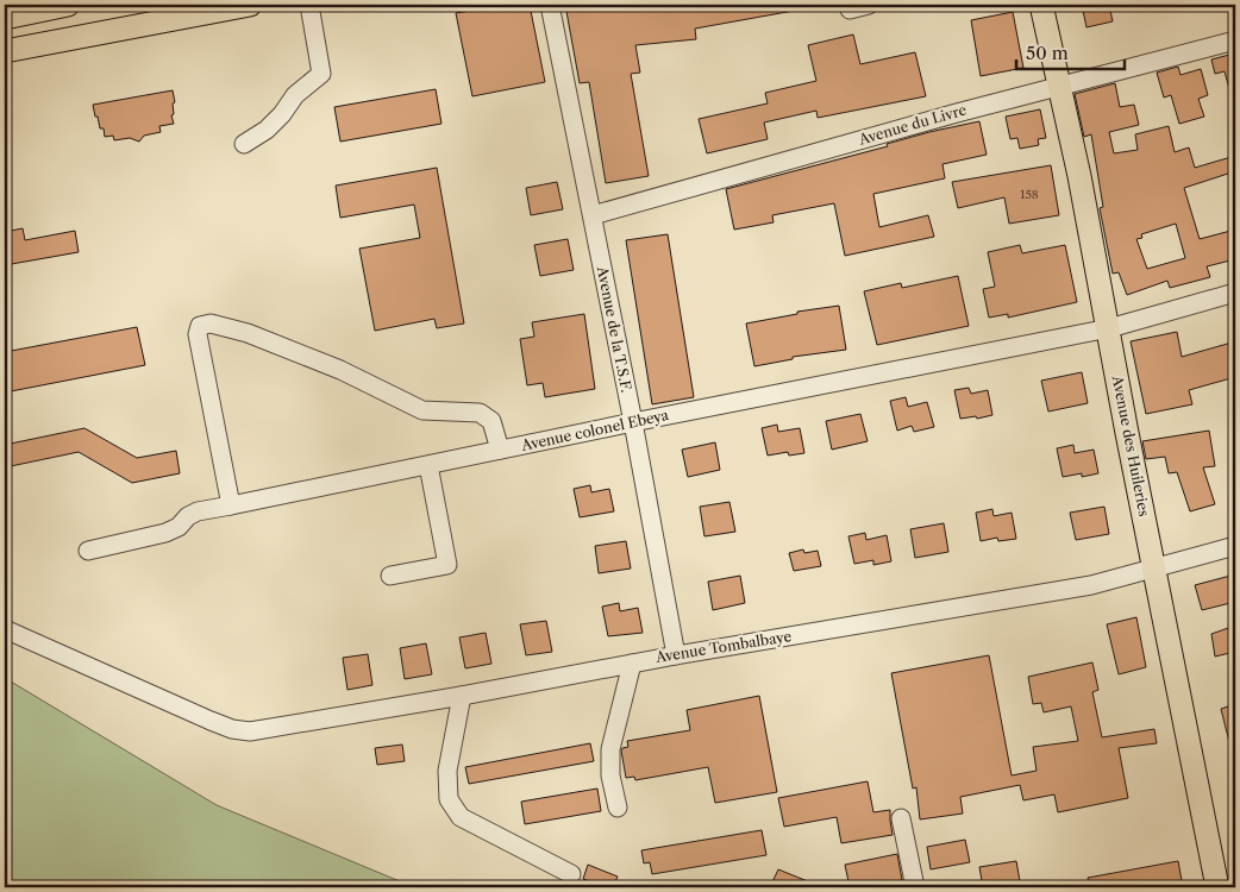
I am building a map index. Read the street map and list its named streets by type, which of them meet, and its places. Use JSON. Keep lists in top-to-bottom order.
{
  "streets": {
    "main road": ["Avenue des Huileries"],
    "street": [
      "Avenue du Livre",
      "Avenue de la T.S.F.",
      "Avenue colonel Ebeya",
      "Avenue Tombalbaye"
    ]
  },
  "crossings": [
    ["Avenue du Livre", "Avenue de la T.S.F."],
    ["Avenue du Livre", "Avenue des Huileries"],
    ["Avenue de la T.S.F.", "Avenue colonel Ebeya"],
    ["Avenue de la T.S.F.", "Avenue Tombalbaye"],
    ["Avenue colonel Ebeya", "Avenue des Huileries"],
    ["Avenue des Huileries", "Avenue Tombalbaye"]
  ],
  "house_numbers": ["158"],
  "scale_bar": "50 m"
}
